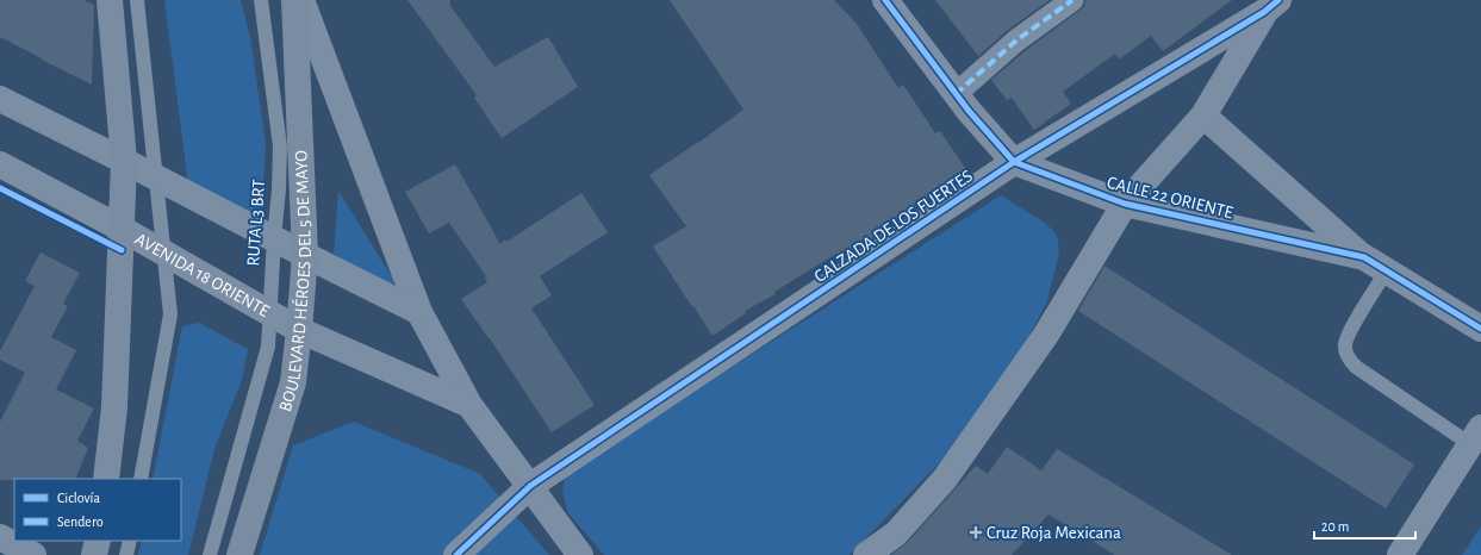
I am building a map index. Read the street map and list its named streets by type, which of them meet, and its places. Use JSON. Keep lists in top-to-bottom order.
{
  "streets": {
    "main road": ["BOULEVARD HÉROES DEL 5 DE MAYO"],
    "street": ["CALLE 22 ORIENTE", "CALZADA DE LOS FUERTES", "AVENIDA 18 ORIENTE"],
    "lane": ["RUTA L3 BRT"]
  },
  "crossings": [
    ["CALLE 22 ORIENTE", "CALZADA DE LOS FUERTES"],
    ["RUTA L3 BRT", "AVENIDA 18 ORIENTE"],
    ["AVENIDA 18 ORIENTE", "BOULEVARD HÉROES DEL 5 DE MAYO"]
  ],
  "places": {
    "health": ["Cruz Roja Mexicana"]
  },
  "legend": ["Ciclovía", "Sendero"],
  "scale_bar": "20 m"
}
